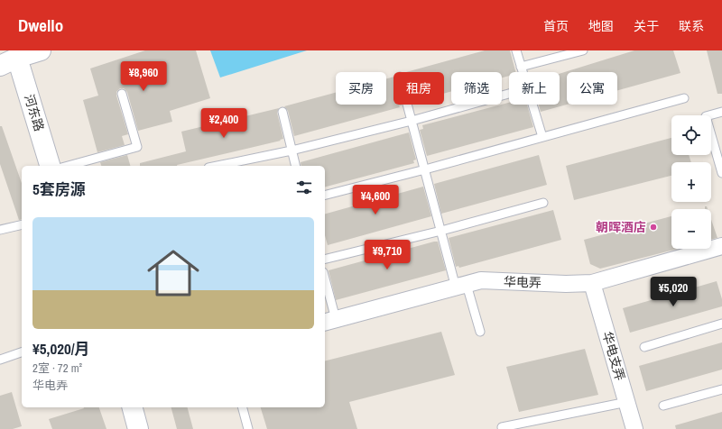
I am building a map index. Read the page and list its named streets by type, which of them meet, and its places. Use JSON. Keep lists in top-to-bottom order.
{
  "streets": {
    "street": ["河东路", "华电弄", "华电支弄"]
  },
  "crossings": [
    ["华电弄", "华电支弄"]
  ],
  "places": ["朝晖酒店"],
  "page": {
    "header": "Dwello",
    "nav": [
      "首页",
      "地图",
      "关于",
      "联系"
    ],
    "price": [
      "¥8,960",
      "¥2,400",
      "¥4,600",
      "¥9,710",
      "¥5,020"
    ],
    "chip": [
      "买房",
      "租房",
      "筛选",
      "新上",
      "公寓"
    ],
    "map_buttons": ["+", "−"],
    "heading": "5套房源",
    "list": [
      {
        "name": "¥5,020/月",
        "note": "2室 · 72 m² · 华电弄"
      }
    ]
  }
}
